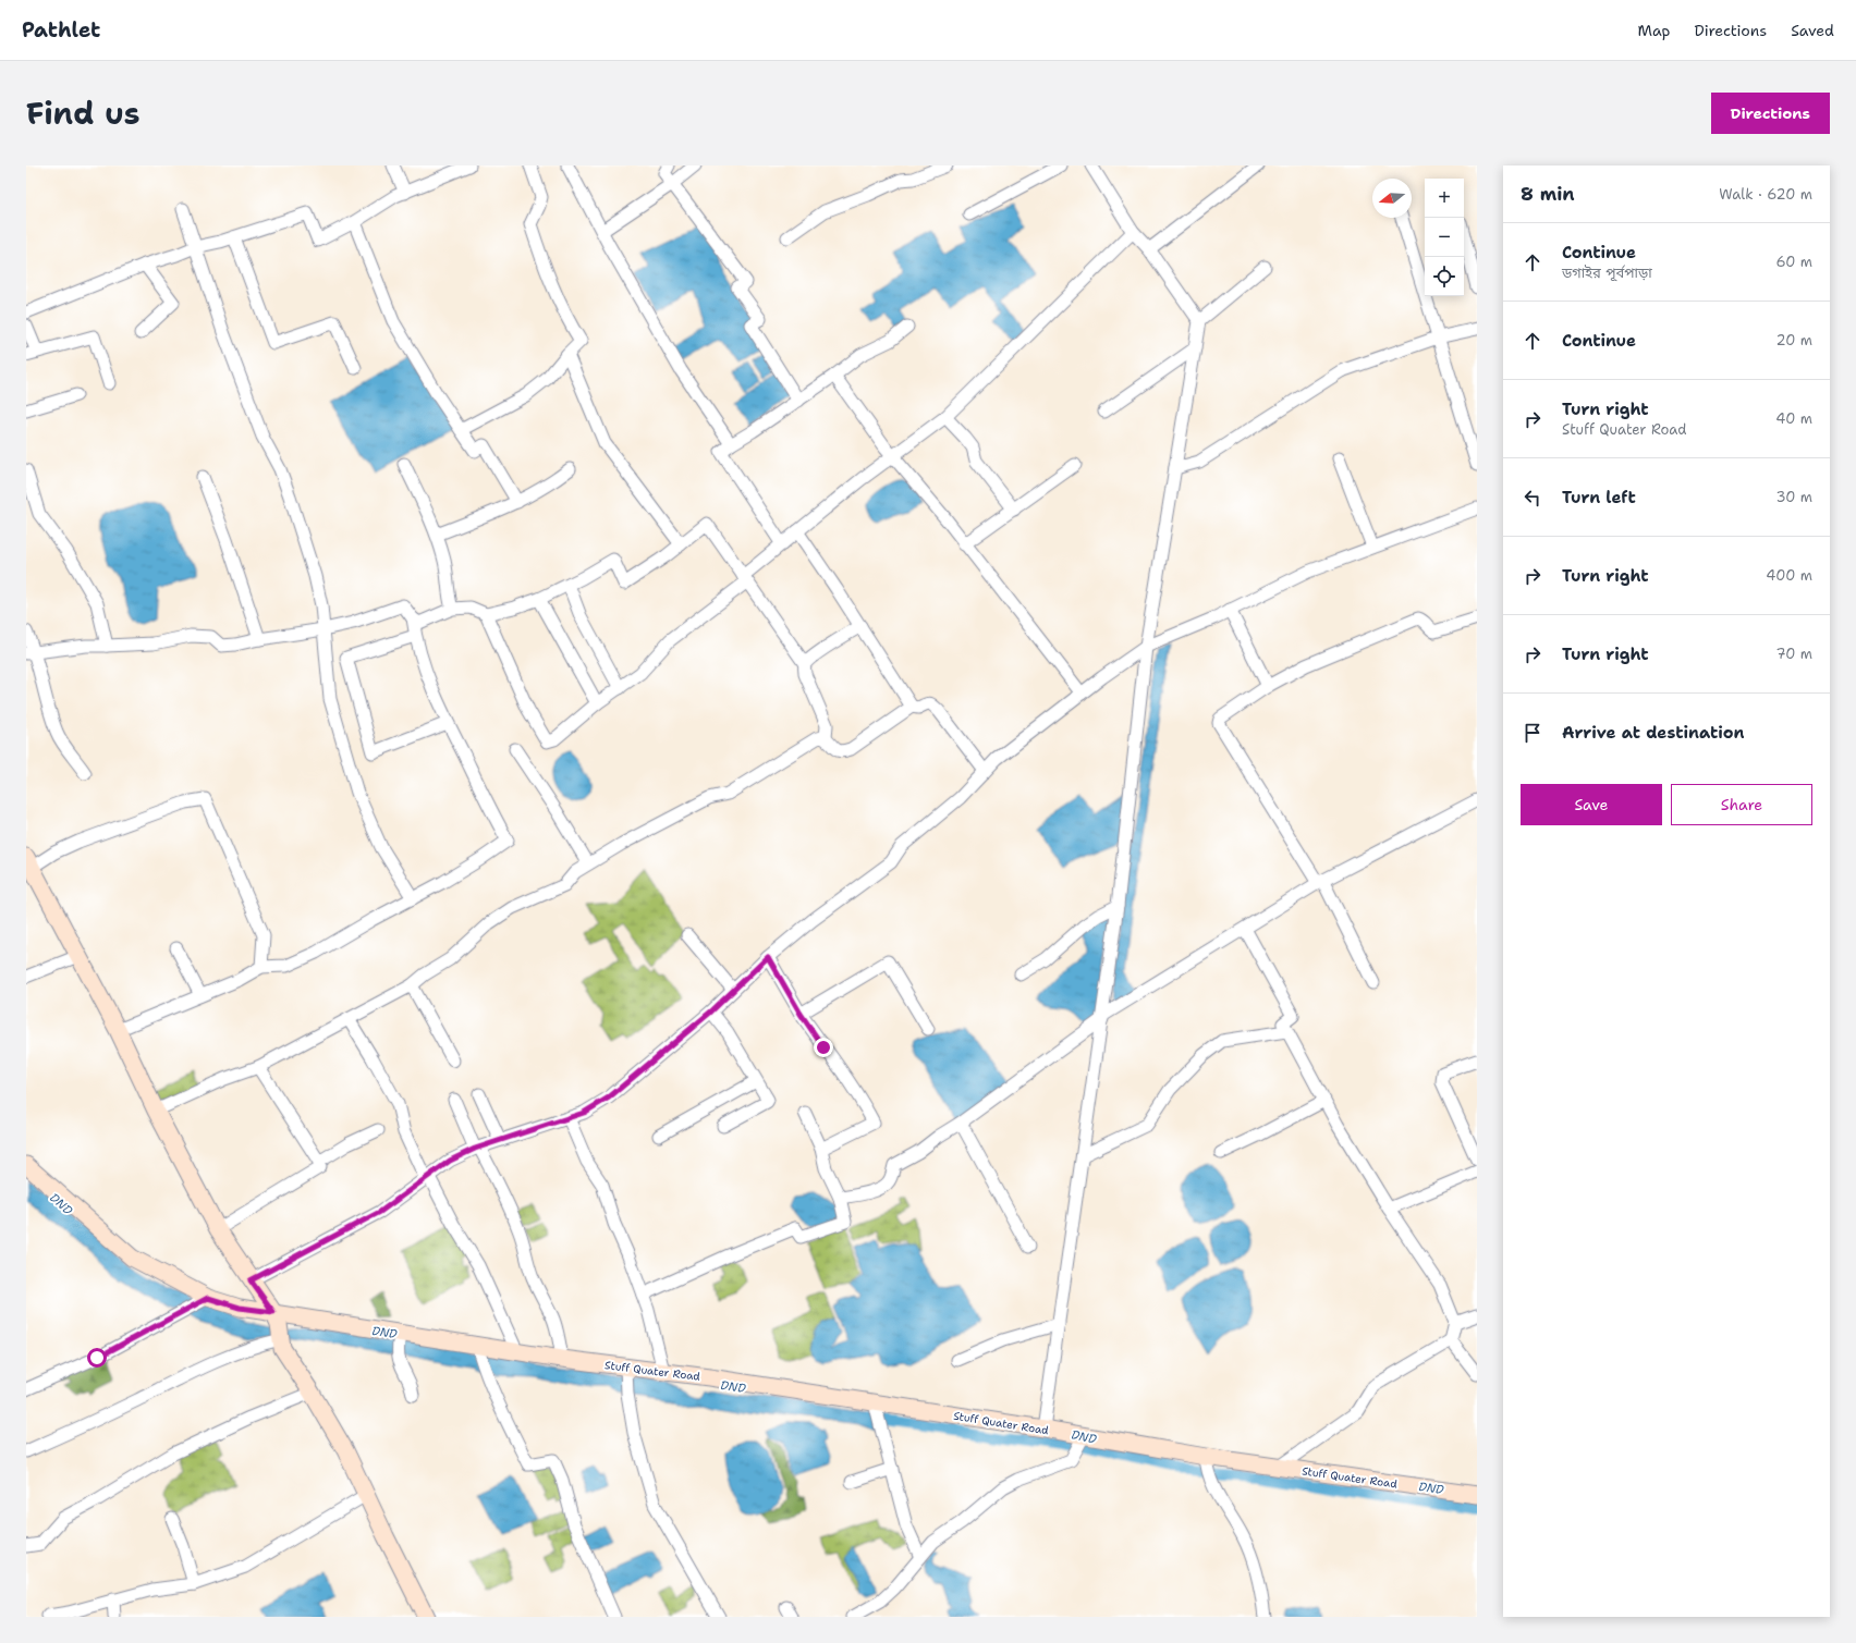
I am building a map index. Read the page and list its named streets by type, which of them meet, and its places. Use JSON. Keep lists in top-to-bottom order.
{
  "streets": {
    "street": ["Stuff Quater Road"]
  },
  "water": ["DND"],
  "north": "left",
  "page": {
    "header": "Pathlet",
    "nav": ["Map", "Directions", "Saved"],
    "title": "Find us",
    "buttons": [
      "Directions",
      ["Save", "Share"]
    ],
    "heading": ["8 min", "Walk · 620 m"],
    "map_buttons": ["+", "−"],
    "list": [
      ["Continue", "ডগাইর পূর্বপাড়া", "60 m"],
      ["Continue", "20 m"],
      ["Turn right", "Stuff Quater Road", "40 m"],
      ["Turn left", "30 m"],
      ["Turn right", "400 m"],
      ["Turn right", "70 m"],
      "Arrive at destination"
    ]
  }
}
